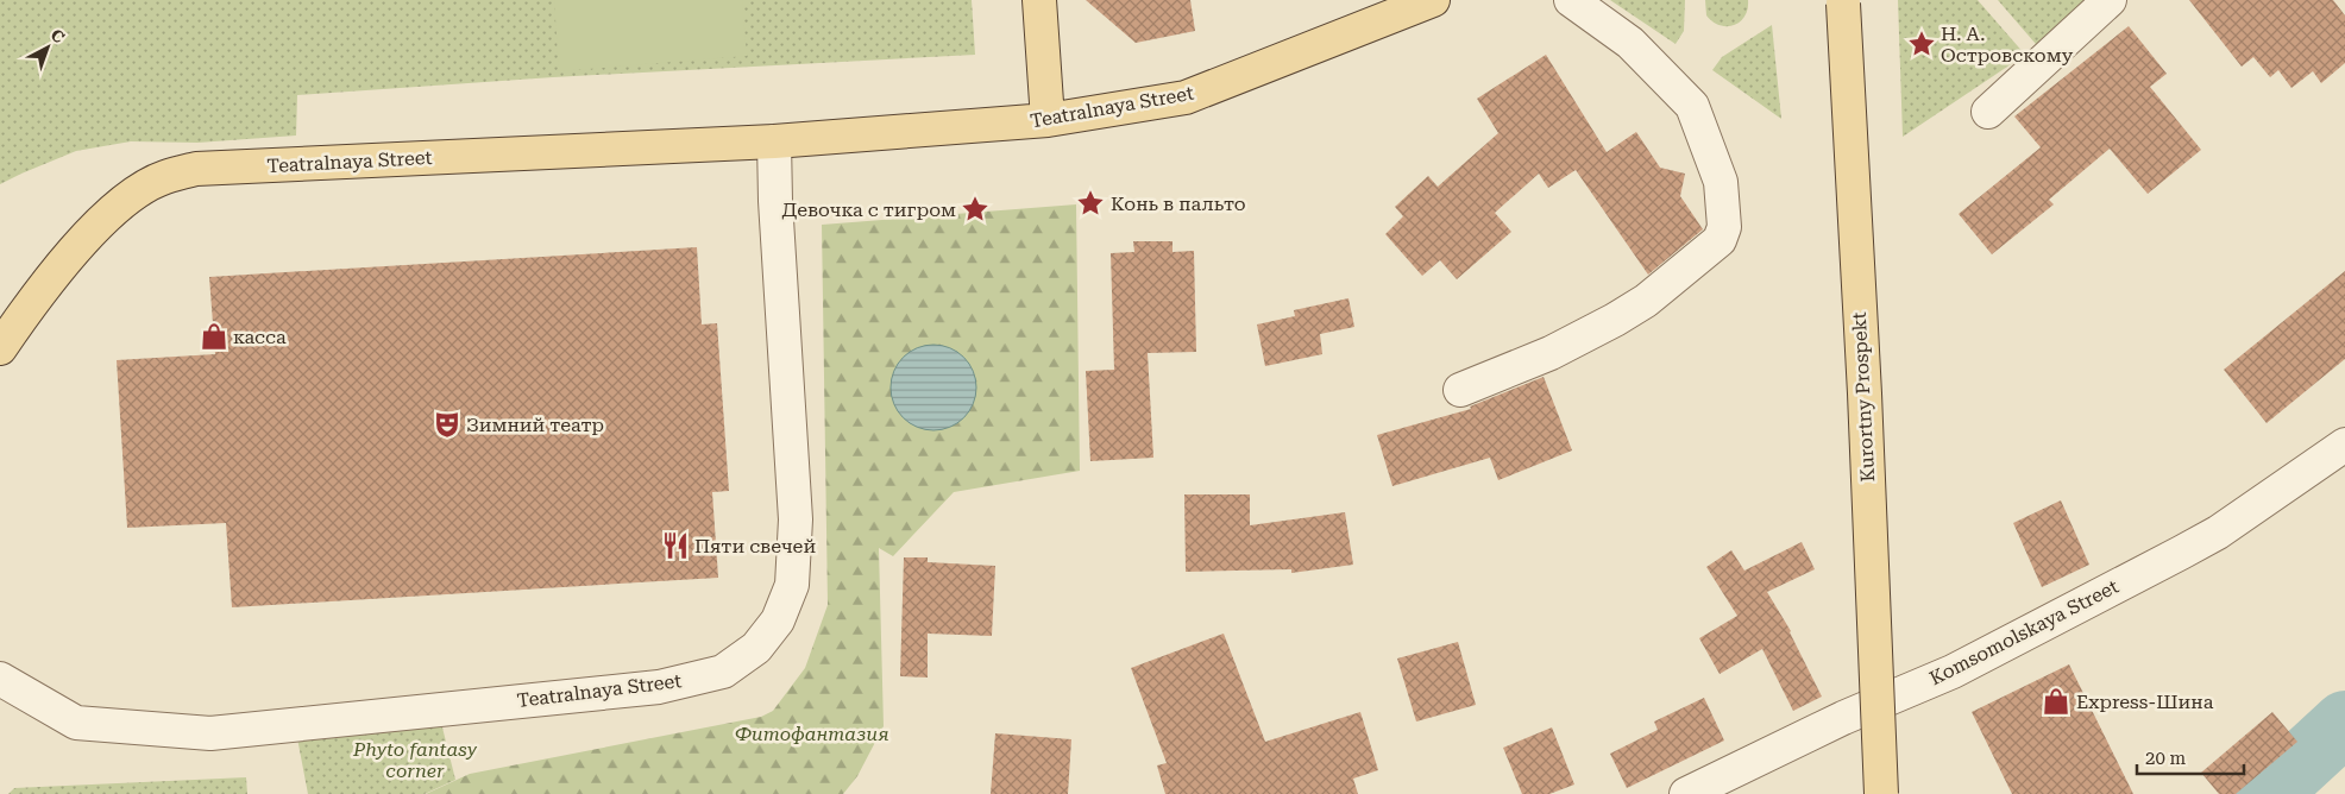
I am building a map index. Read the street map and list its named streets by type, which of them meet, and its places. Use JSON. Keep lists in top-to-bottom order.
{
  "streets": {
    "main road": ["Teatralnaya Street", "Kurortny Prospekt"],
    "street": ["Komsomolskaya Street"]
  },
  "parks": ["Фитофантазия", "Phyto fantasy corner"],
  "places": {
    "place": ["Н. А. Островскому", "Конь в пальто", "Девочка с тигром"],
    "shop": ["касса", "Express-Шина"],
    "theatre": ["Зимний театр"],
    "restaurant": ["Пяти свечей"]
  },
  "scale_bar": "20 m",
  "north": "top right"
}
